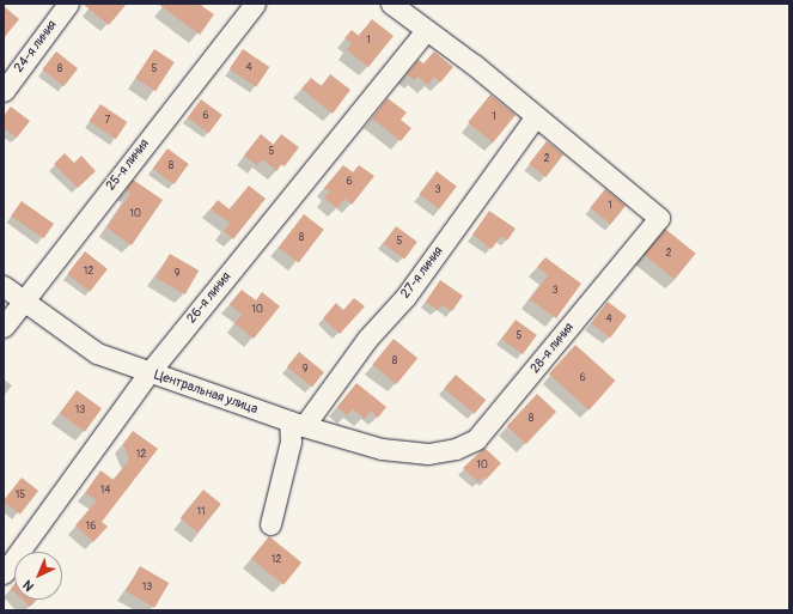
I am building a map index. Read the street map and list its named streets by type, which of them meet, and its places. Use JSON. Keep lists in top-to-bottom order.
{
  "streets": {
    "street": [
      "24-я линия",
      "25-я линия",
      "27-я линия",
      "26-я линия",
      "28-я линия",
      "Центральная улица"
    ]
  },
  "crossings": [
    ["25-я линия", "Центральная улица"],
    ["27-я линия", "28-я линия"],
    ["27-я линия", "Центральная улица"],
    ["26-я линия", "Центральная улица"],
    ["28-я линия", "Центральная улица"]
  ],
  "house_numbers": [
    "1",
    "4",
    "8",
    "5",
    "6",
    "1",
    "7",
    "5",
    "2",
    "8",
    "6",
    "3",
    "1",
    "10",
    "8",
    "5",
    "2",
    "12",
    "9",
    "3",
    "10",
    "4",
    "5",
    "8",
    "9",
    "6",
    "13",
    "8",
    "12",
    "10",
    "14",
    "15",
    "11",
    "16",
    "12",
    "13"
  ],
  "north": "bottom left"
}
